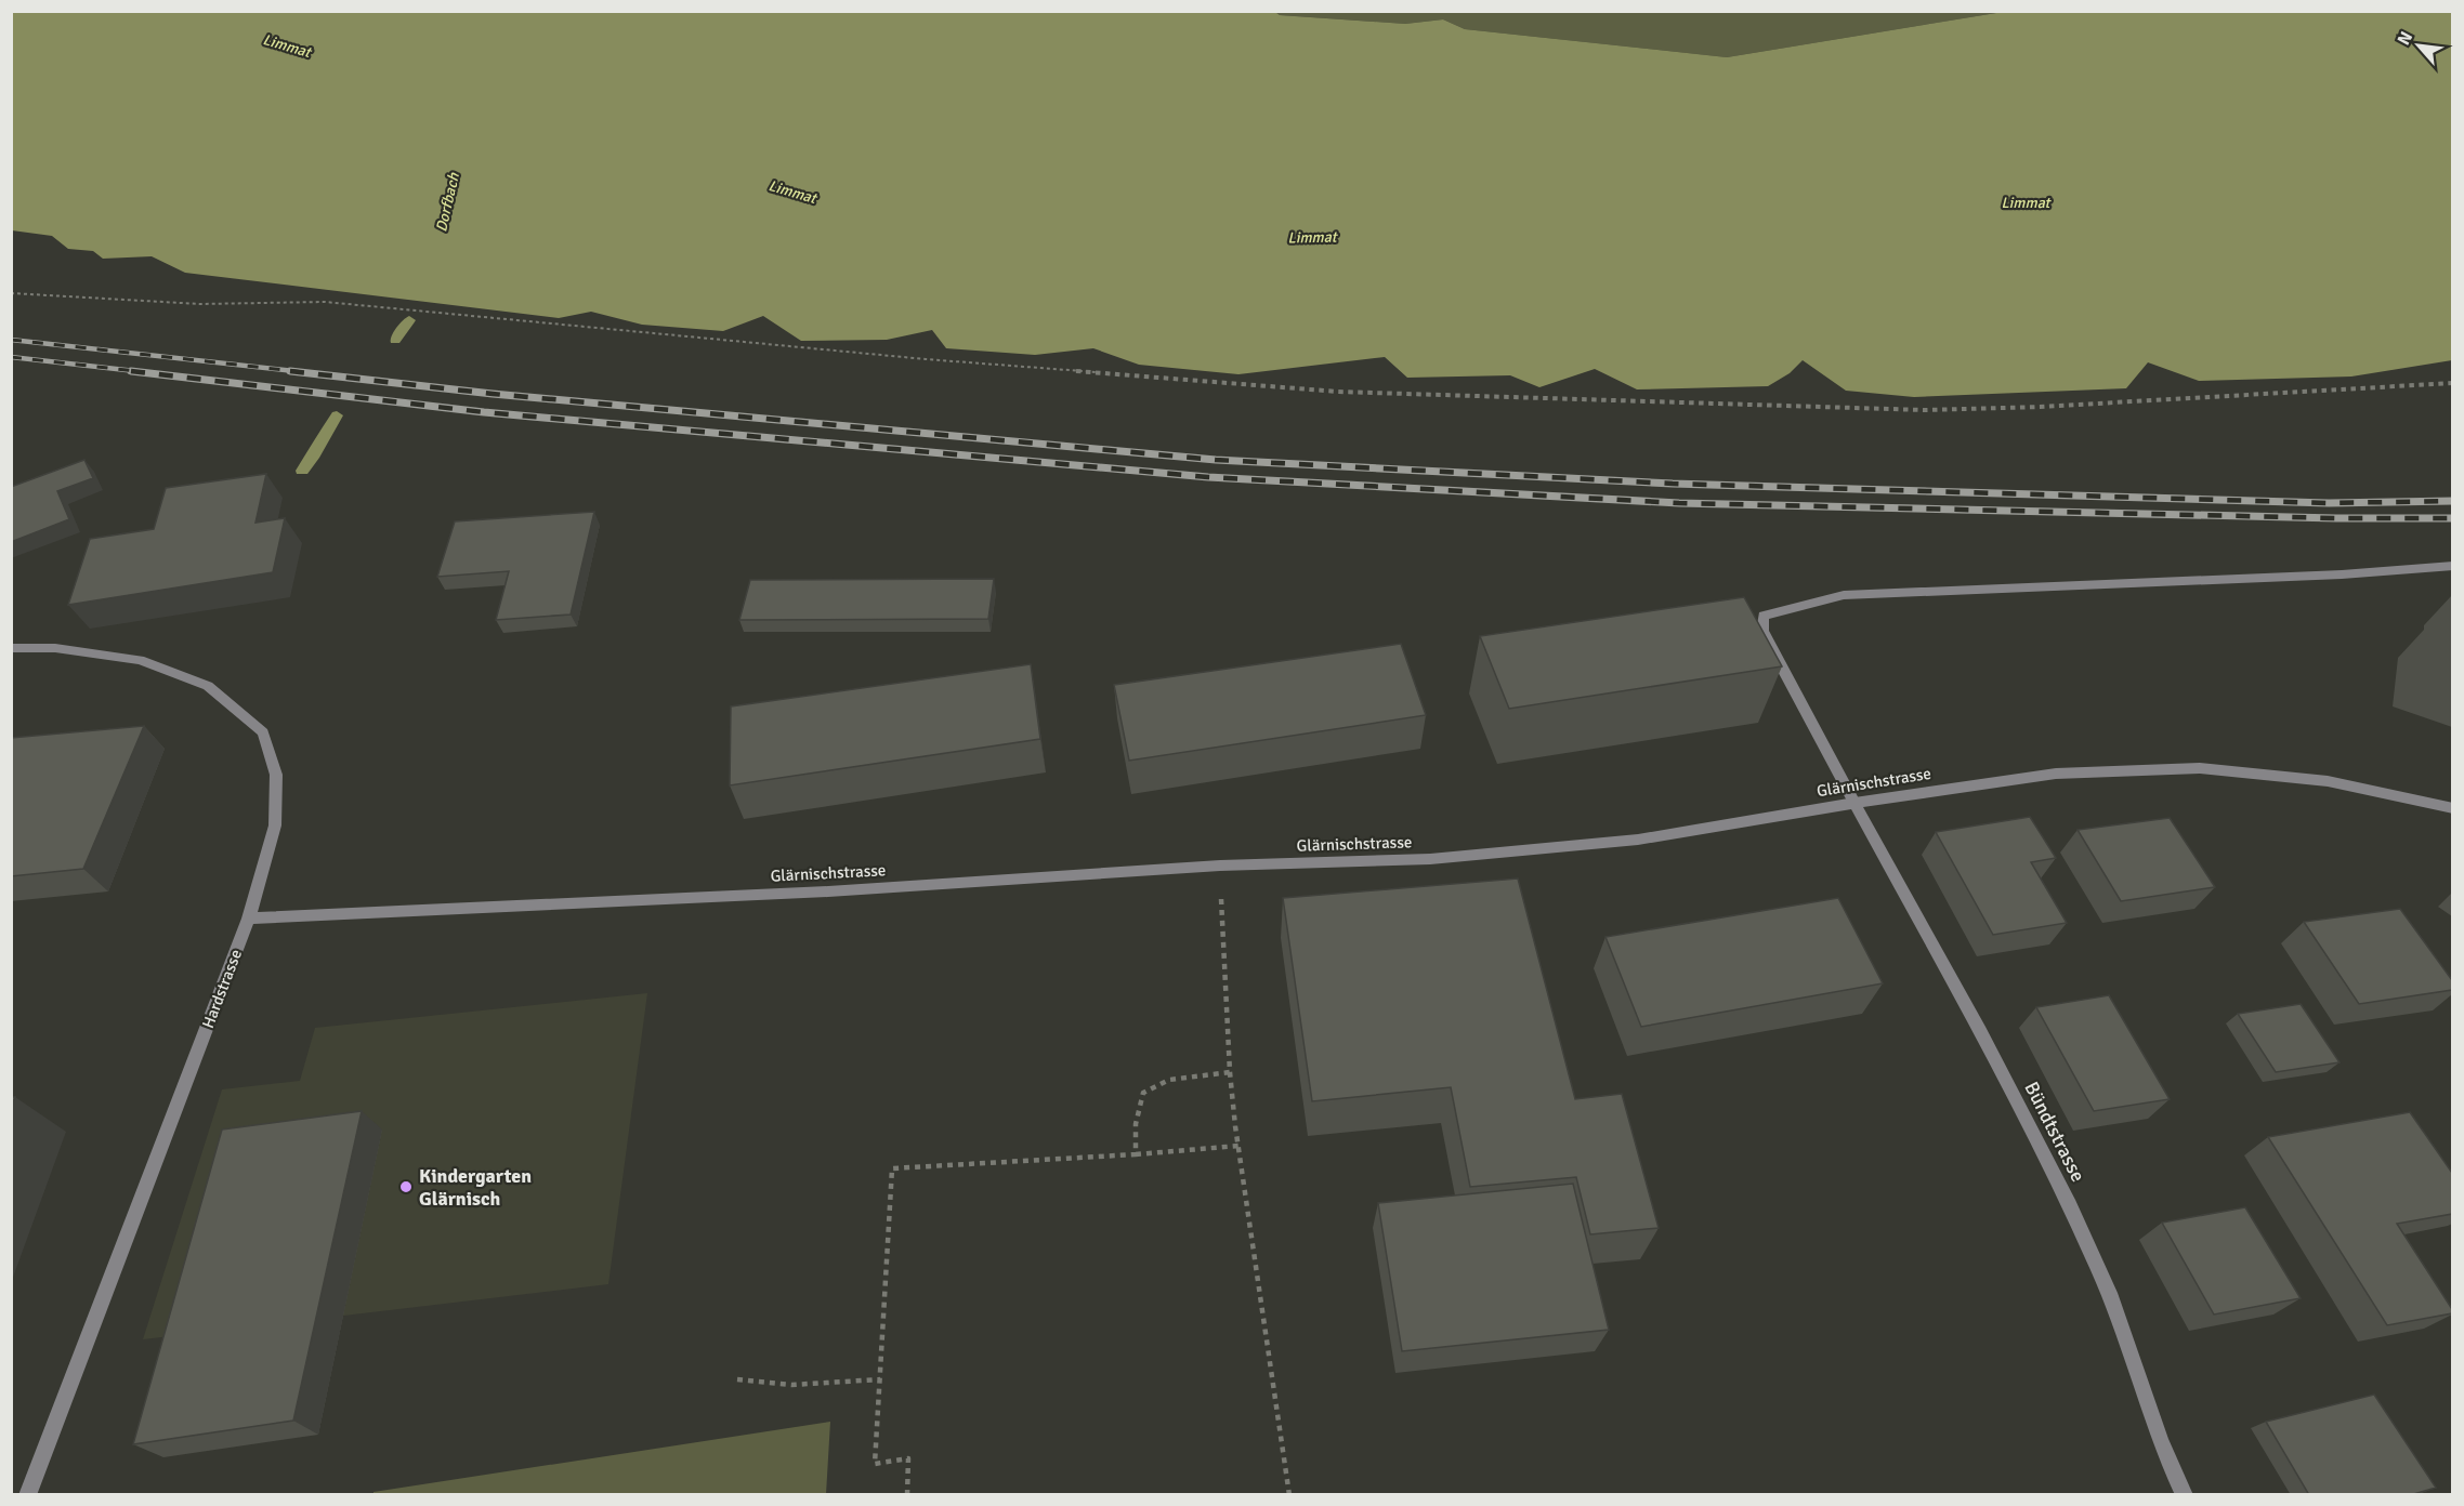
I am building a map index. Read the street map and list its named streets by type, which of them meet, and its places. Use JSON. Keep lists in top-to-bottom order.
{
  "streets": {
    "street": ["Glärnischstrasse", "Hardstrasse", "Bündtstrasse"]
  },
  "crossings": [
    ["Glärnischstrasse", "Hardstrasse"],
    ["Glärnischstrasse", "Bündtstrasse"]
  ],
  "water": ["Limmat", "Dorfbach"],
  "places": ["Kindergarten Glärnisch"],
  "north": "top left"
}
